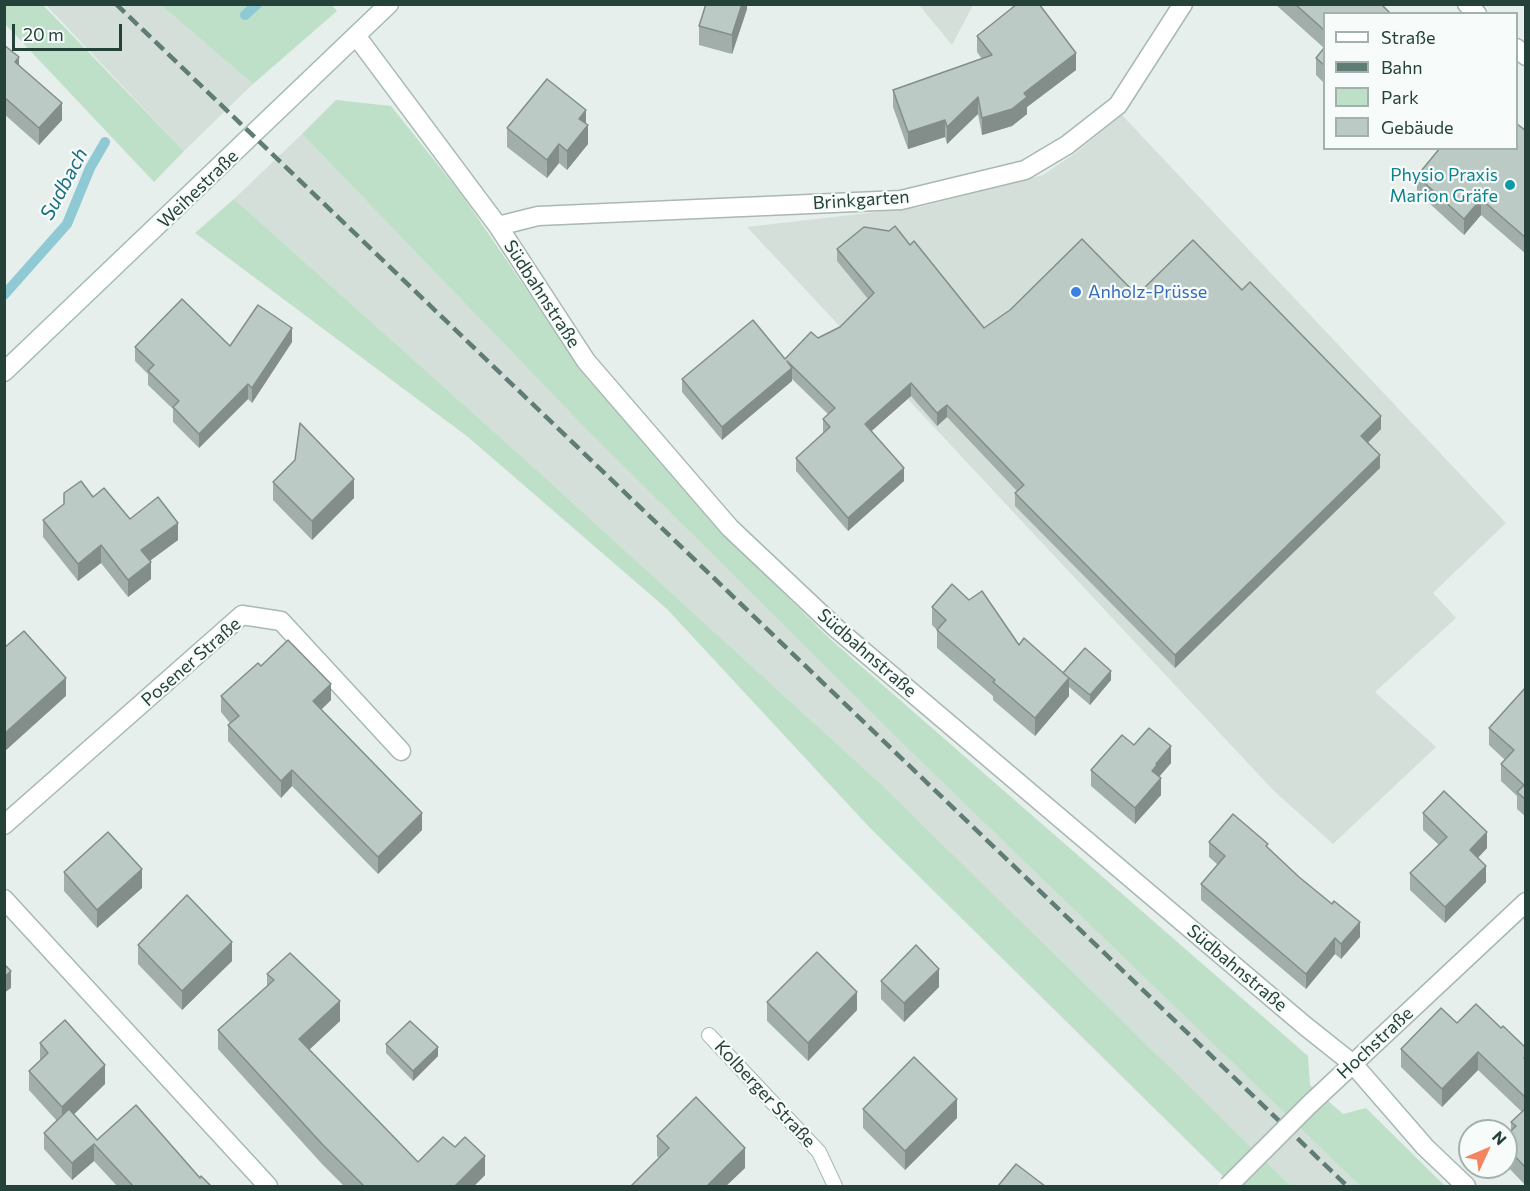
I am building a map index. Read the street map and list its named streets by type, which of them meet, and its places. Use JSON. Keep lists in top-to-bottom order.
{
  "streets": {
    "street": [
      "Weihestraße",
      "Brinkgarten",
      "Südbahnstraße",
      "Posener Straße",
      "Hochstraße"
    ],
    "lane": ["Kolberger Straße"]
  },
  "crossings": [
    ["Weihestraße", "Südbahnstraße"],
    ["Brinkgarten", "Südbahnstraße"],
    ["Südbahnstraße", "Hochstraße"]
  ],
  "water": ["Sudbach"],
  "places": ["Physio Praxis Marion Gräfe", "Anholz-Prüsse"],
  "legend": [
    "Straße",
    "Bahn",
    "Park",
    "Gebäude"
  ],
  "scale_bar": "20 m",
  "north": "top right"
}
